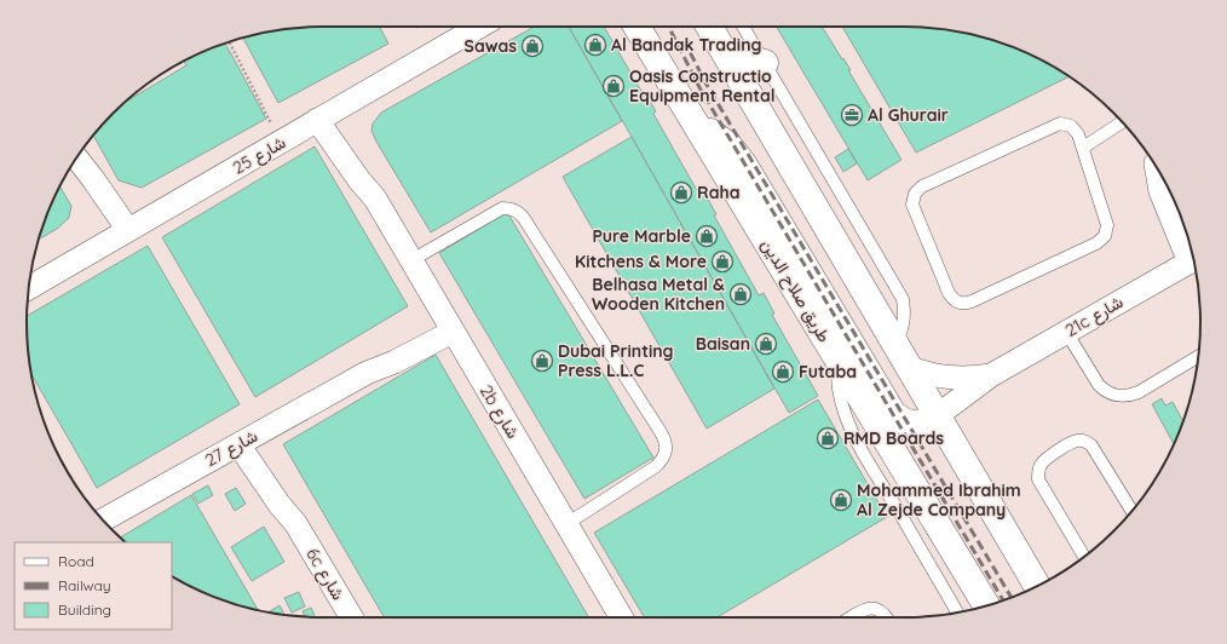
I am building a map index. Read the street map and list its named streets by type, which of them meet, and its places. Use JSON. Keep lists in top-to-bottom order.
{
  "streets": {
    "main road": ["طريق صلاح الدين"],
    "street": [
      "شارع 25",
      "21c شارع",
      "2b شارع",
      "شارع 27",
      "6c شارع"
    ]
  },
  "crossings": [
    ["شارع 25", "2b شارع"],
    ["2b شارع", "شارع 27"],
    ["شارع 27", "6c شارع"]
  ],
  "places": {
    "shop": [
      "Al Bandak Trading",
      "Sawas",
      "Oasis Constructio Equipment Rental",
      "Raha",
      "Pure Marble",
      "Kitchens & More",
      "Belhasa Metal & Wooden Kitchen",
      "Baisan",
      "Dubai Printing Press L.L.C",
      "Futaba",
      "RMD Boards",
      "Mohammed Ibrahim Al Zejde Company"
    ],
    "office": ["Al Ghurair"]
  },
  "legend": ["Road", "Railway", "Building"]
}
